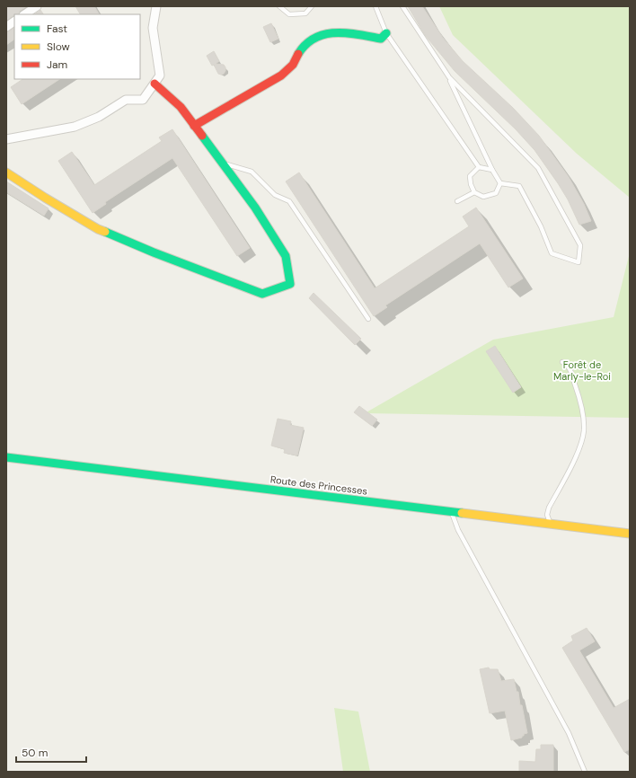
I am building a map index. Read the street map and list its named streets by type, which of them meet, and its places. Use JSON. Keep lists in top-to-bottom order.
{
  "streets": {
    "street": ["Route des Princesses"]
  },
  "parks": ["Forêt de Marly-le-Roi"],
  "legend": ["Fast", "Slow", "Jam"],
  "scale_bar": "50 m"
}
